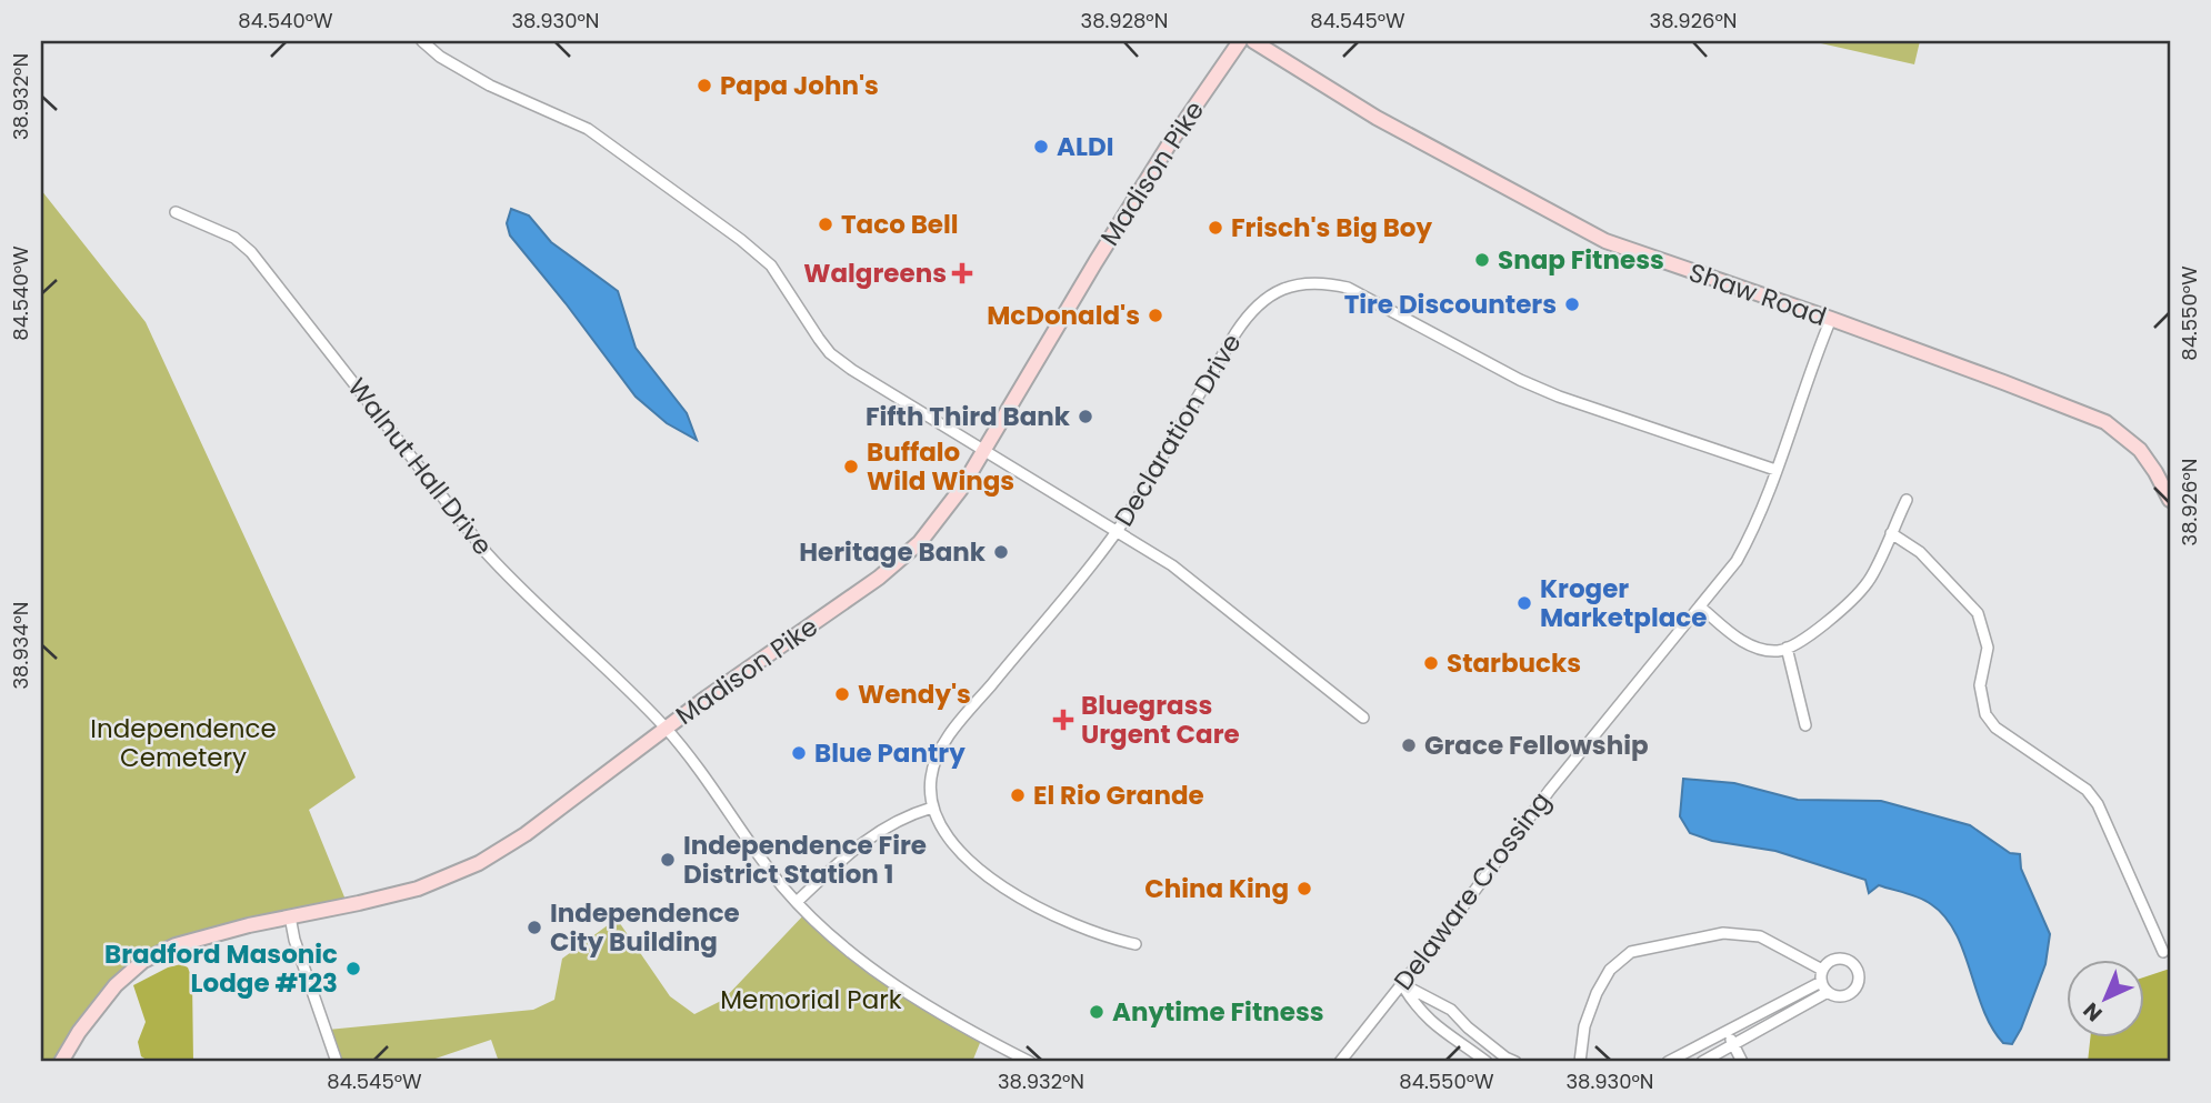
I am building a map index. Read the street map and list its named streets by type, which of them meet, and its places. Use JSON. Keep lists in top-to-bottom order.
{
  "streets": {
    "main road": ["Madison Pike", "Shaw Road"],
    "street": ["Declaration Drive", "Walnut Hall Drive", "Delaware Crossing"]
  },
  "crossings": [
    ["Madison Pike", "Walnut Hall Drive"],
    ["Shaw Road", "Delaware Crossing"],
    ["Declaration Drive", "Delaware Crossing"]
  ],
  "parks": ["Independence Cemetery", "Memorial Park"],
  "places": {
    "other": [
      "Papa John's",
      "ALDI",
      "Taco Bell",
      "Frisch's Big Boy",
      "Snap Fitness",
      "Tire Discounters",
      "McDonald's",
      "Fifth Third Bank",
      "Buffalo Wild Wings",
      "Heritage Bank",
      "Kroger Marketplace",
      "Starbucks",
      "Wendy's",
      "Grace Fellowship",
      "Blue Pantry",
      "El Rio Grande",
      "Independence Fire District Station 1",
      "China King",
      "Independence City Building",
      "Bradford Masonic Lodge #123",
      "Anytime Fitness"
    ],
    "health": ["Walgreens", "Bluegrass Urgent Care"]
  },
  "north": "bottom left",
  "coordinates": [
    "84.540°W",
    "38.930°N",
    "38.928°N",
    "84.545°W",
    "38.926°N",
    "38.932°N",
    "84.550°W",
    "38.934°N"
  ]
}
